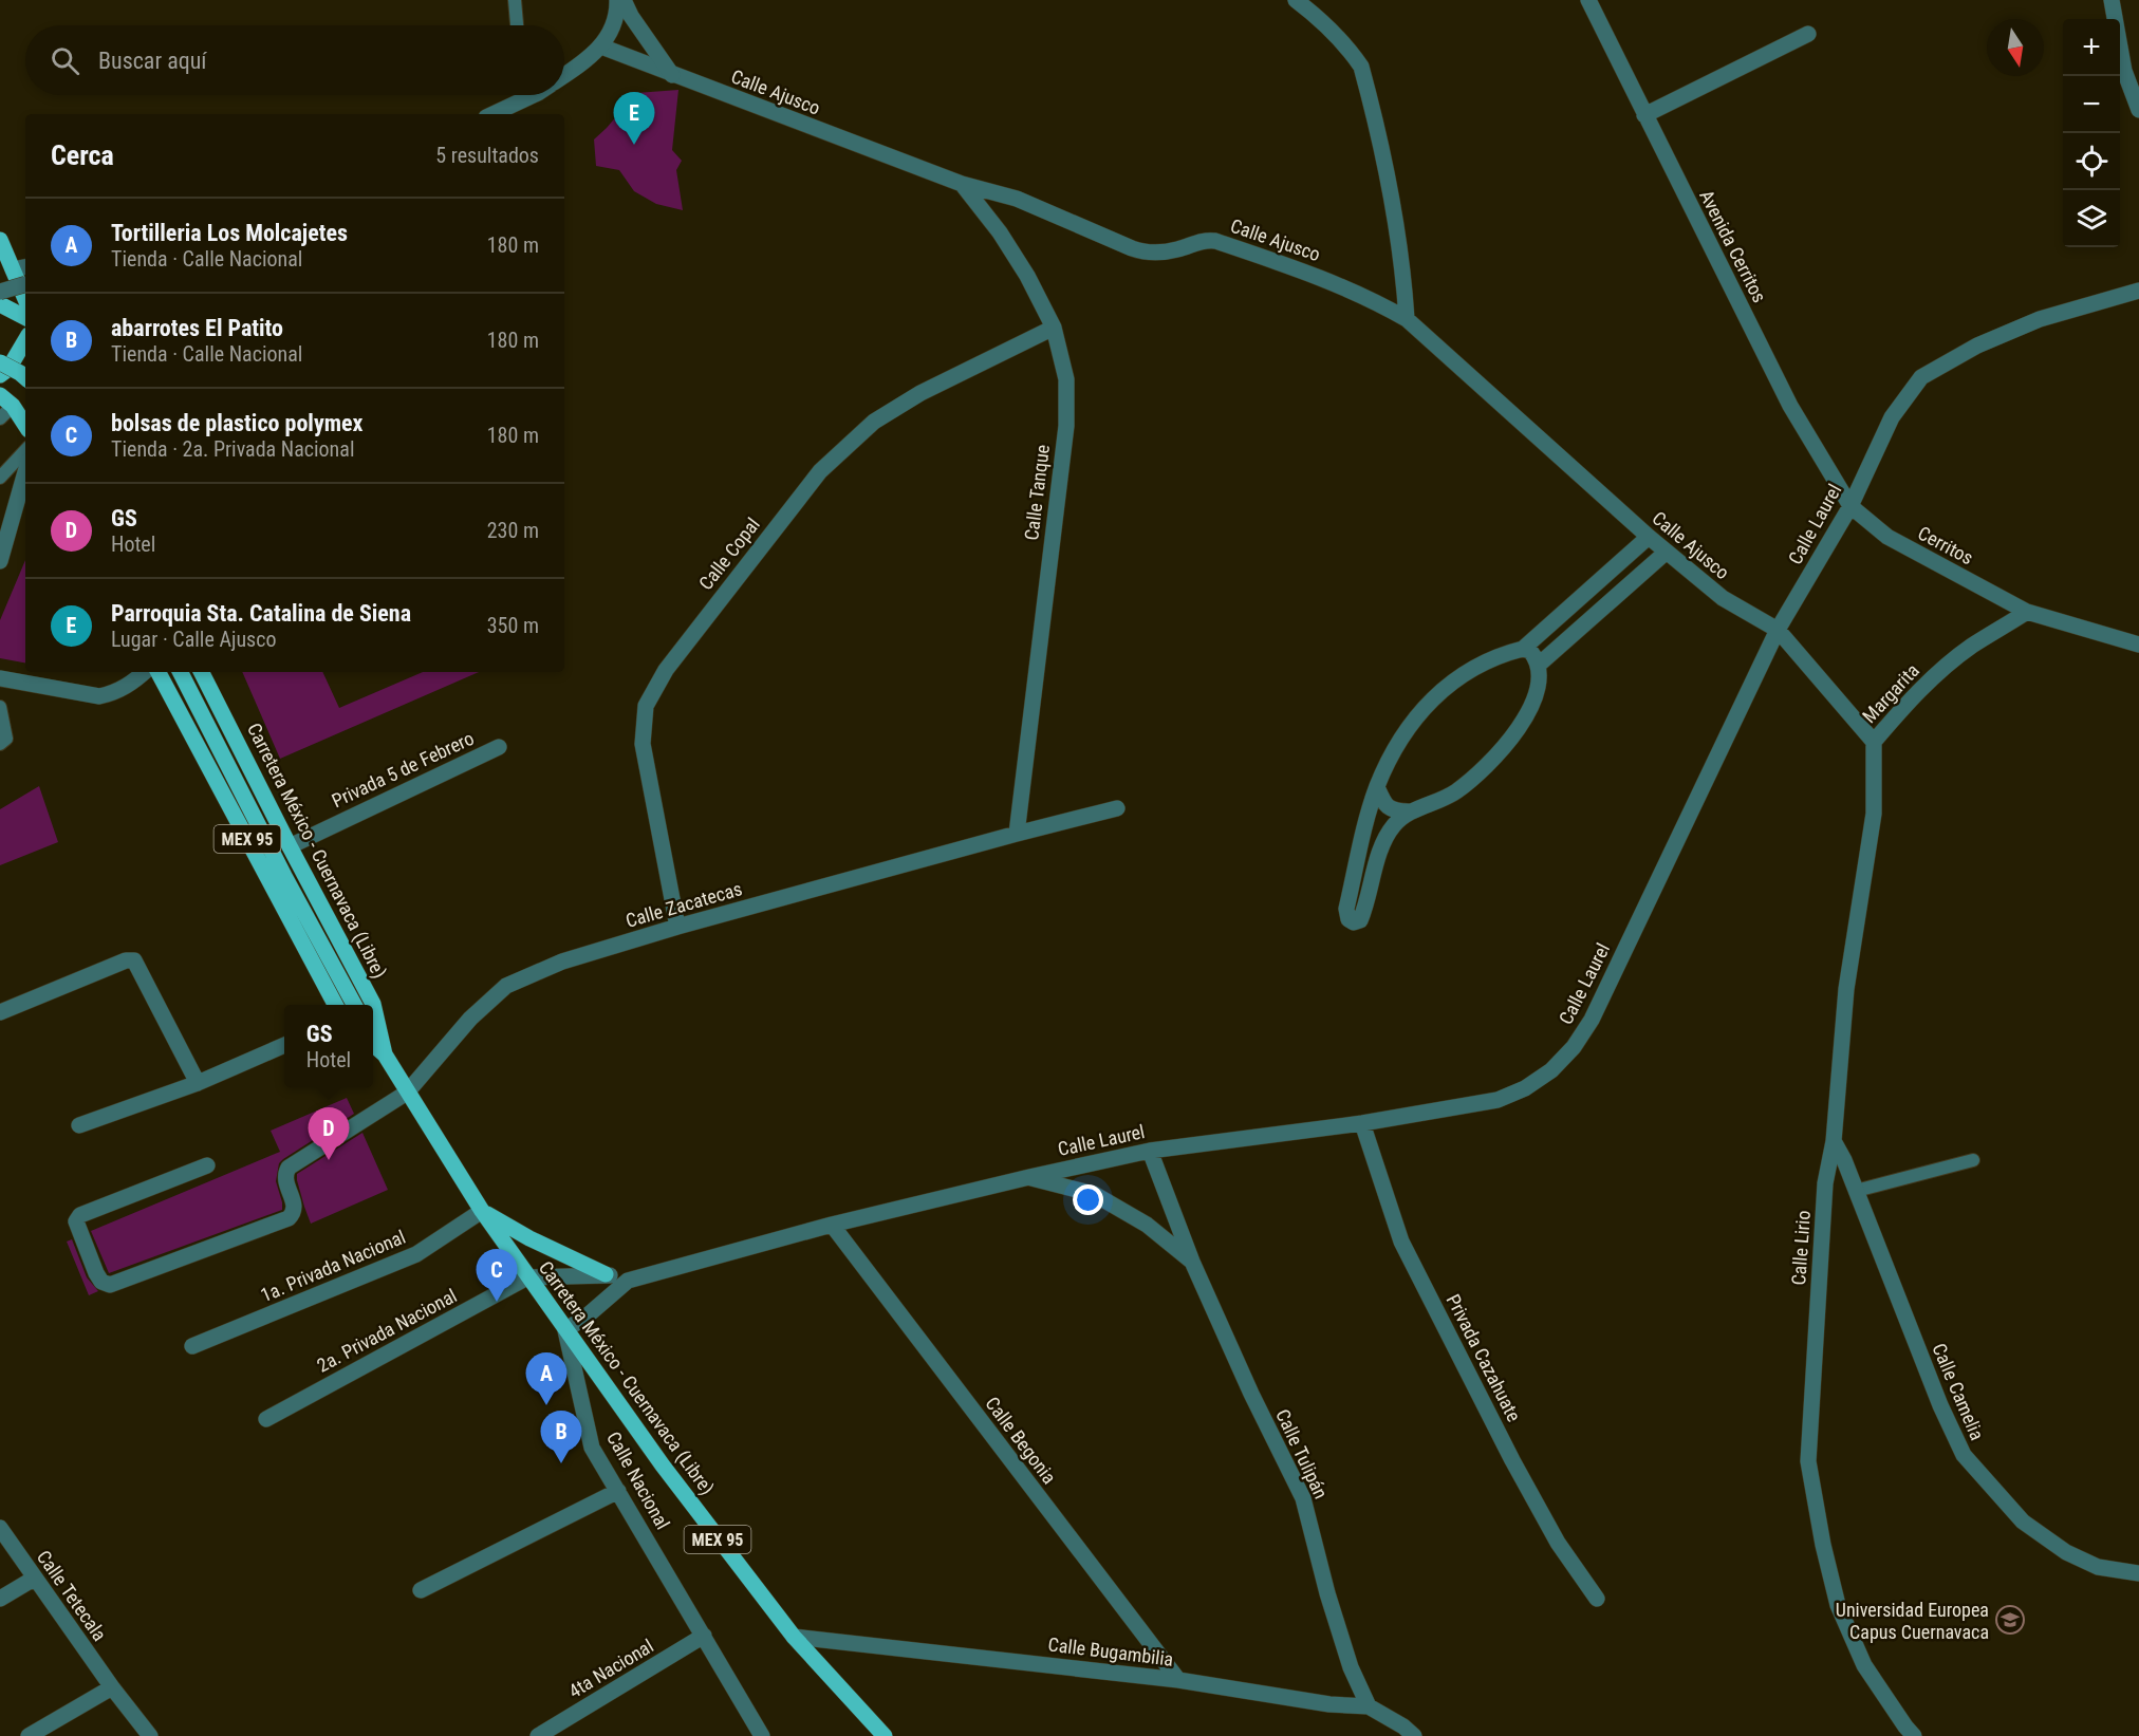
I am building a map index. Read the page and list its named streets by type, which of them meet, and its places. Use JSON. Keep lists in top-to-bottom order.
{
  "streets": {
    "main road": ["MEX 95", "Carretera México - Cuernavaca (Libre)"],
    "street": [
      "Calle Ajusco",
      "Avenida Cerritos",
      "Calle Tanque",
      "Calle Laurel",
      "Cerritos",
      "Calle Copal",
      "Margarita",
      "Privada 5 de Febrero",
      "Calle Zacatecas",
      "Calle Lirio",
      "1a. Privada Nacional",
      "2a. Privada Nacional",
      "Privada Cazahuate",
      "Calle Camelia",
      "Calle Begonia",
      "Calle Tulipán",
      "Calle Nacional",
      "Calle Tetecala",
      "Calle Bugambilia",
      "4ta Nacional"
    ]
  },
  "crossings": [
    ["Calle Ajusco", "Calle Tanque"],
    ["Calle Ajusco", "Calle Laurel"],
    ["Calle Ajusco", "Margarita"],
    ["Avenida Cerritos", "Calle Laurel"],
    ["Avenida Cerritos", "Cerritos"],
    ["Calle Tanque", "Calle Copal"],
    ["Calle Tanque", "Calle Zacatecas"],
    ["Calle Laurel", "Cerritos"],
    ["Calle Laurel", "Margarita"],
    ["Calle Laurel", "Carretera México - Cuernavaca (Libre)"],
    ["Calle Laurel", "Privada Cazahuate"],
    ["Calle Laurel", "Calle Begonia"],
    ["Calle Laurel", "Calle Tulipán"],
    ["Calle Laurel", "Calle Nacional"],
    ["Cerritos", "Margarita"],
    ["Calle Copal", "Calle Zacatecas"],
    ["Margarita", "Calle Lirio"],
    ["Privada 5 de Febrero", "Carretera México - Cuernavaca (Libre)"],
    ["Carretera México - Cuernavaca (Libre)", "Calle Zacatecas"],
    ["Carretera México - Cuernavaca (Libre)", "1a. Privada Nacional"],
    ["Carretera México - Cuernavaca (Libre)", "2a. Privada Nacional"],
    ["Carretera México - Cuernavaca (Libre)", "Calle Nacional"],
    ["Carretera México - Cuernavaca (Libre)", "Calle Bugambilia"],
    ["Calle Lirio", "Calle Camelia"],
    ["Calle Begonia", "Calle Bugambilia"],
    ["Calle Tulipán", "Calle Bugambilia"],
    ["Calle Nacional", "4ta Nacional"]
  ],
  "places": {
    "school or university": ["Universidad Europea Capus Cuernavaca"]
  },
  "north": "bottom",
  "page": {
    "map_buttons": ["+", "−"],
    "search": "Buscar aquí",
    "pins": [
      "E",
      "D",
      "C",
      "A",
      "B"
    ],
    "heading": ["Cerca", "5 resultados"],
    "list": [
      {
        "mark": "A",
        "name": "Tortilleria Los Molcajetes",
        "note": "Tienda · Calle Nacional",
        "value": "180 m"
      },
      {
        "mark": "B",
        "name": "abarrotes El Patito",
        "note": "Tienda · Calle Nacional",
        "value": "180 m"
      },
      {
        "mark": "C",
        "name": "bolsas de plastico polymex",
        "note": "Tienda · 2a. Privada Nacional",
        "value": "180 m"
      },
      {
        "mark": "D",
        "name": "GS",
        "note": "Hotel",
        "value": "230 m"
      },
      {
        "mark": "E",
        "name": "Parroquia Sta. Catalina de Siena",
        "note": "Lugar · Calle Ajusco",
        "value": "350 m"
      }
    ],
    "popup": ["GS", "Hotel"]
  }
}
